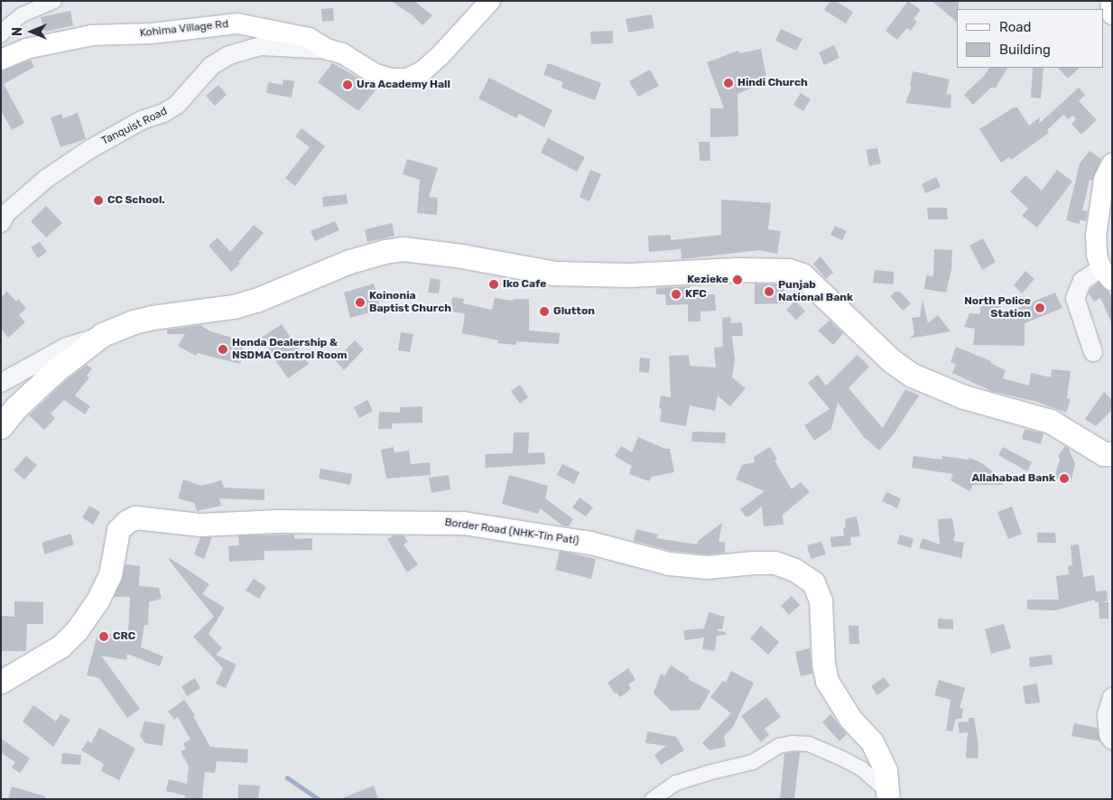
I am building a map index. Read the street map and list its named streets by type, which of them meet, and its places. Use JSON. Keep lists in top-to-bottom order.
{
  "streets": {
    "main road": ["Kohima Village Rd", "Border Road (NHK-Tin Pati)"],
    "street": ["Tanquist Road"]
  },
  "crossings": [
    ["Kohima Village Rd", "Tanquist Road"]
  ],
  "places": [
    "Hindi Church",
    "Ura Academy Hall",
    "CC School.",
    "Kezieke",
    "Iko Cafe",
    "Punjab National Bank",
    "KFC",
    "Koinonia Baptist Church",
    "North Police Station",
    "Glutton",
    "Honda Dealership & NSDMA Control Room",
    "Allahabad Bank",
    "CRC"
  ],
  "legend": ["Road", "Building"],
  "north": "left"
}
